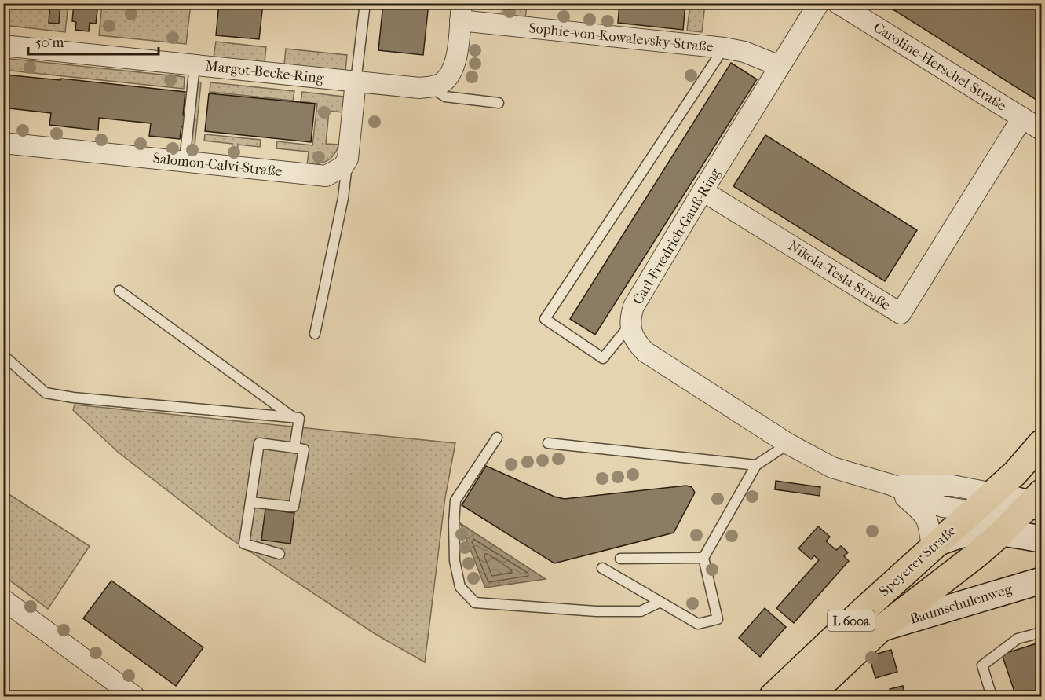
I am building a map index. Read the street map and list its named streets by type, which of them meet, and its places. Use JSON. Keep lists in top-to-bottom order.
{
  "streets": {
    "main road": ["Speyerer Straße", "L 600a"],
    "street": [
      "Sophie-von-Kowalevsky-Straße",
      "Caroline-Herschel-Straße",
      "Margot-Becke-Ring",
      "Salomon-Calvi-Straße",
      "Carl-Friedrich-Gauß-Ring",
      "Nikola-Tesla-Straße",
      "Baumschulenweg"
    ]
  },
  "crossings": [
    ["Sophie-von-Kowalevsky-Straße", "Carl-Friedrich-Gauß-Ring"],
    ["Caroline-Herschel-Straße", "Nikola-Tesla-Straße"],
    ["Carl-Friedrich-Gauß-Ring", "Nikola-Tesla-Straße"],
    ["Speyerer Straße", "Baumschulenweg"]
  ],
  "scale_bar": "50 m"
}
